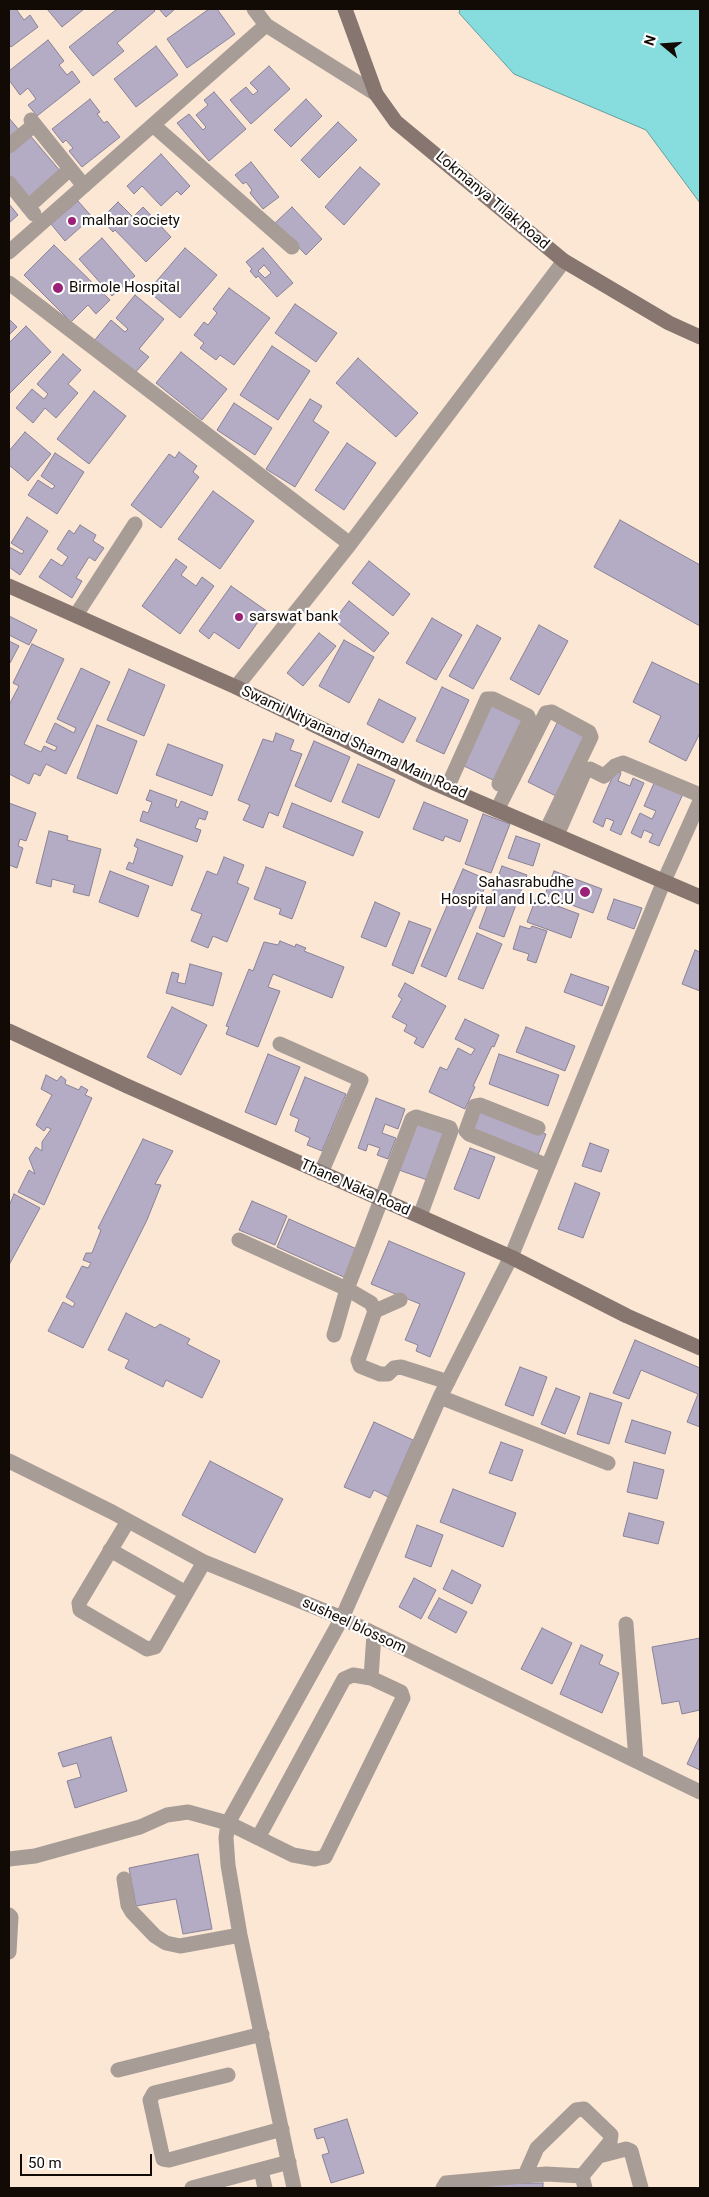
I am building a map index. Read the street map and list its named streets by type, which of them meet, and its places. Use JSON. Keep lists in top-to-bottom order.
{
  "streets": {
    "street": [
      "Lokmanya Tilak Road",
      "Swami Nityanand Sharma Main Road",
      "Thane Naka Road",
      "susheel blossom"
    ]
  },
  "places": [
    "malhar society",
    "Birmole Hospital",
    "sarswat bank",
    "Sahasrabudhe Hospital and I.C.C.U"
  ],
  "scale_bar": "50 m",
  "north": "left"
}
